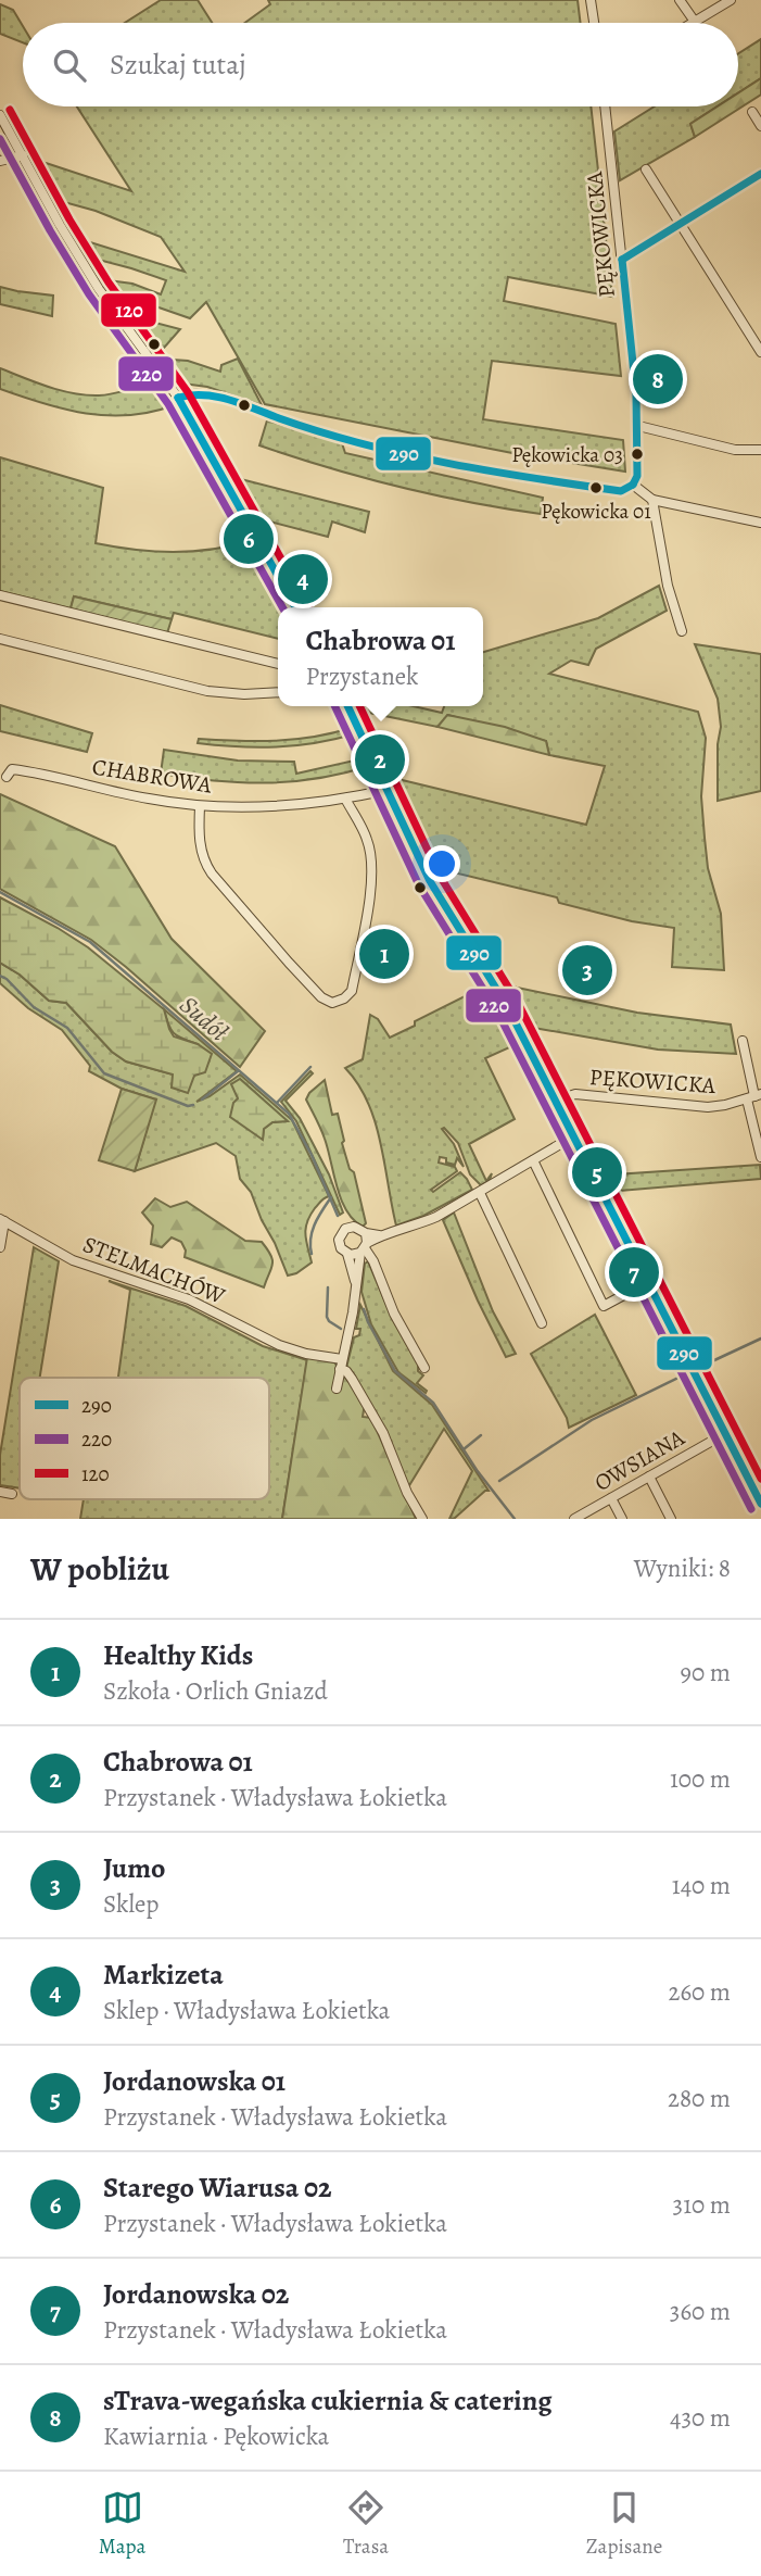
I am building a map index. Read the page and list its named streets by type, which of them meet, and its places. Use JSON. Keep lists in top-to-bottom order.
{
  "streets": {
    "street": [
      "PĘKOWICKA",
      "CHABROWA",
      "STELMACHÓW",
      "OWSIANA"
    ]
  },
  "water": ["Sudół"],
  "places": ["Pękowicka 03", "Pękowicka 01"],
  "lines": ["transit line 120", "transit line 220", "transit line 290"],
  "legend": ["290", "220", "120"],
  "page": {
    "search": "Szukaj tutaj",
    "pins": [
      "8",
      "6",
      "4",
      "2",
      "1",
      "3",
      "5",
      "7"
    ],
    "popup": ["Chabrowa 01", "Przystanek"],
    "heading": ["W pobliżu", "Wyniki: 8"],
    "list": [
      {
        "mark": "1",
        "name": "Healthy Kids",
        "note": "Szkoła · Orlich Gniazd",
        "value": "90 m"
      },
      {
        "mark": "2",
        "name": "Chabrowa 01",
        "note": "Przystanek · Władysława Łokietka",
        "value": "100 m"
      },
      {
        "mark": "3",
        "name": "Jumo",
        "note": "Sklep",
        "value": "140 m"
      },
      {
        "mark": "4",
        "name": "Markizeta",
        "note": "Sklep · Władysława Łokietka",
        "value": "260 m"
      },
      {
        "mark": "5",
        "name": "Jordanowska 01",
        "note": "Przystanek · Władysława Łokietka",
        "value": "280 m"
      },
      {
        "mark": "6",
        "name": "Starego Wiarusa 02",
        "note": "Przystanek · Władysława Łokietka",
        "value": "310 m"
      },
      {
        "mark": "7",
        "name": "Jordanowska 02",
        "note": "Przystanek · Władysława Łokietka",
        "value": "360 m"
      },
      {
        "mark": "8",
        "name": "sTrava-wegańska cukiernia & catering",
        "note": "Kawiarnia · Pękowicka",
        "value": "430 m"
      }
    ],
    "nav": ["Mapa", "Trasa", "Zapisane"]
  }
}
